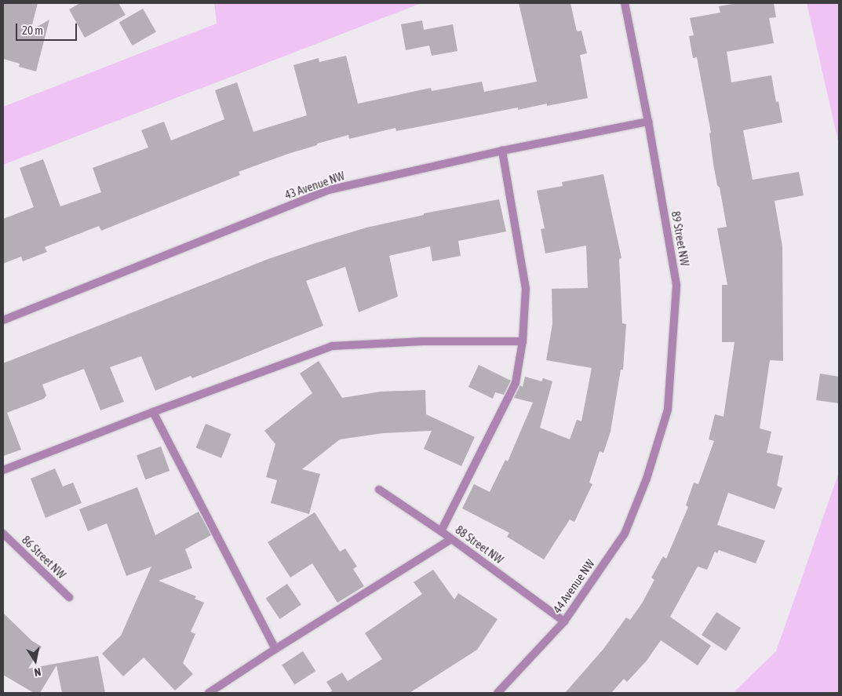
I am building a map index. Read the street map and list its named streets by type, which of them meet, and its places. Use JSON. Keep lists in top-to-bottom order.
{
  "streets": {
    "street": [
      "43 Avenue NW",
      "89 Street NW",
      "88 Street NW",
      "86 Street NW",
      "44 Avenue NW"
    ]
  },
  "crossings": [
    ["43 Avenue NW", "89 Street NW"],
    ["89 Street NW", "44 Avenue NW"],
    ["88 Street NW", "44 Avenue NW"]
  ],
  "scale_bar": "20 m",
  "north": "bottom"
}
